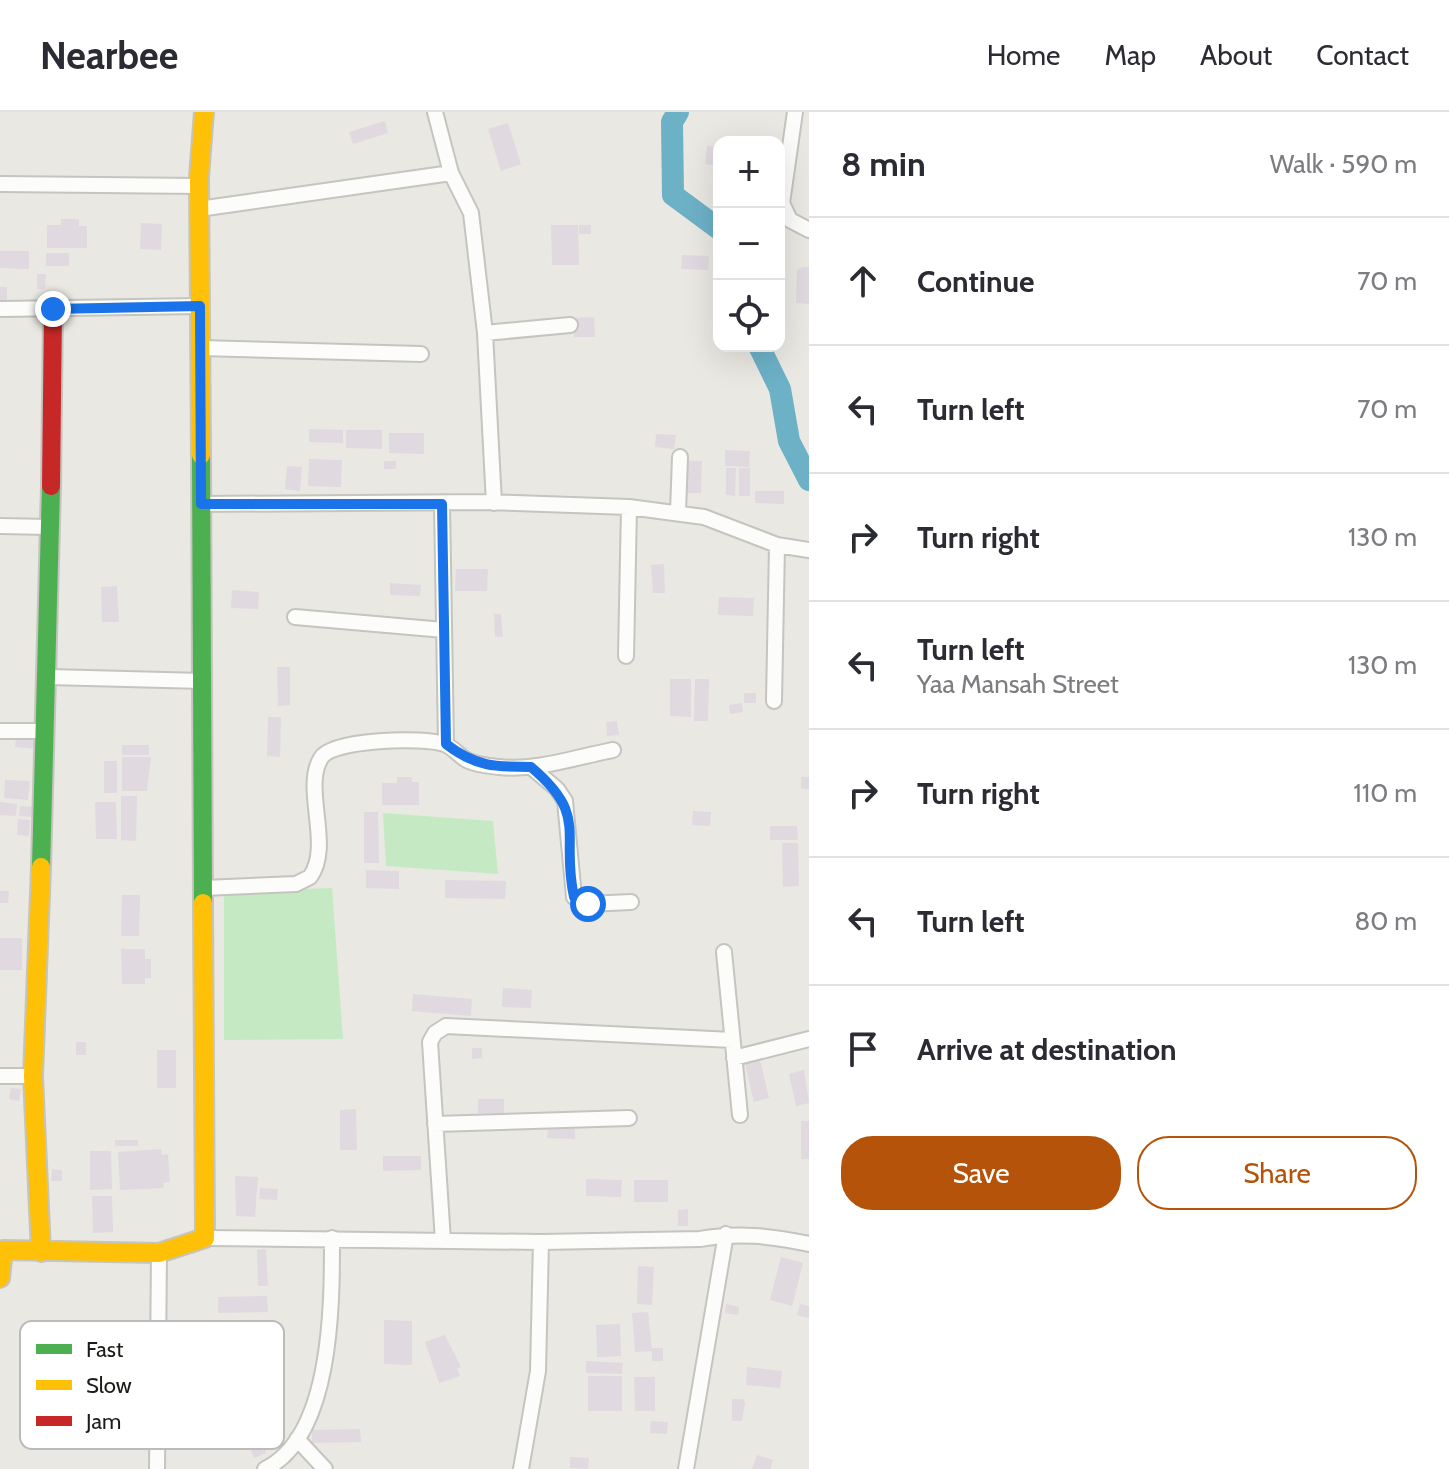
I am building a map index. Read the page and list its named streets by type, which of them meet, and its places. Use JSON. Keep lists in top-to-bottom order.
{
  "legend": ["Fast", "Slow", "Jam"],
  "page": {
    "header": "Nearbee",
    "nav": [
      "Home",
      "Map",
      "About",
      "Contact"
    ],
    "heading": ["8 min", "Walk · 590 m"],
    "map_buttons": ["+", "−"],
    "list": [
      ["Continue", "70 m"],
      ["Turn left", "70 m"],
      ["Turn right", "130 m"],
      ["Turn left", "Yaa Mansah Street", "130 m"],
      ["Turn right", "110 m"],
      ["Turn left", "80 m"],
      "Arrive at destination"
    ],
    "buttons": ["Save", "Share"]
  }
}
